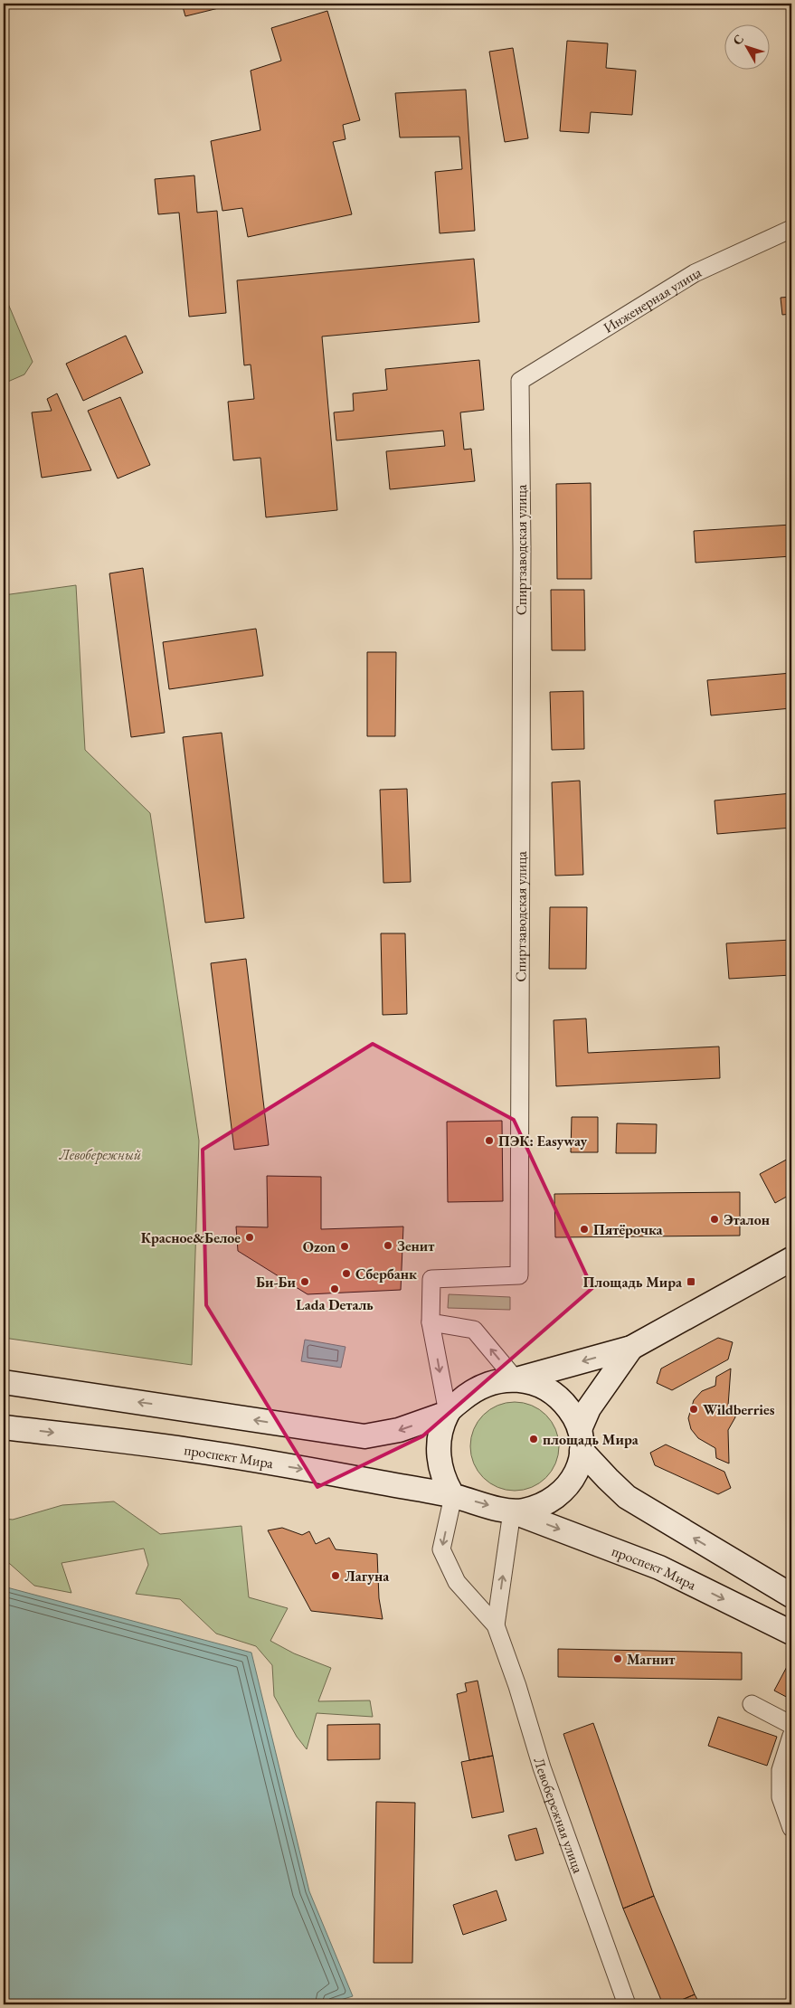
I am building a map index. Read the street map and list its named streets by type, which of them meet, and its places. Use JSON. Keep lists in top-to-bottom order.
{
  "streets": {
    "main road": ["проспект Мира"],
    "street": ["Инженерная улица", "Спиртзаводская улица", "Левобережная улица"]
  },
  "crossings": [
    ["Инженерная улица", "Спиртзаводская улица"],
    ["проспект Мира", "Левобережная улица"]
  ],
  "parks": ["Левобережный"],
  "places": {
    "other": [
      "ПЭК: Easyway",
      "Эталон",
      "Пятёрочка",
      "Красное&Белое",
      "Зенит",
      "Ozon",
      "Сбербанк",
      "Би-Би",
      "Lada Dеталь",
      "Wildberries",
      "площадь Мира",
      "Лагуна",
      "Магнит"
    ],
    "transit": ["Площадь Мира"]
  },
  "north": "top left"
}
